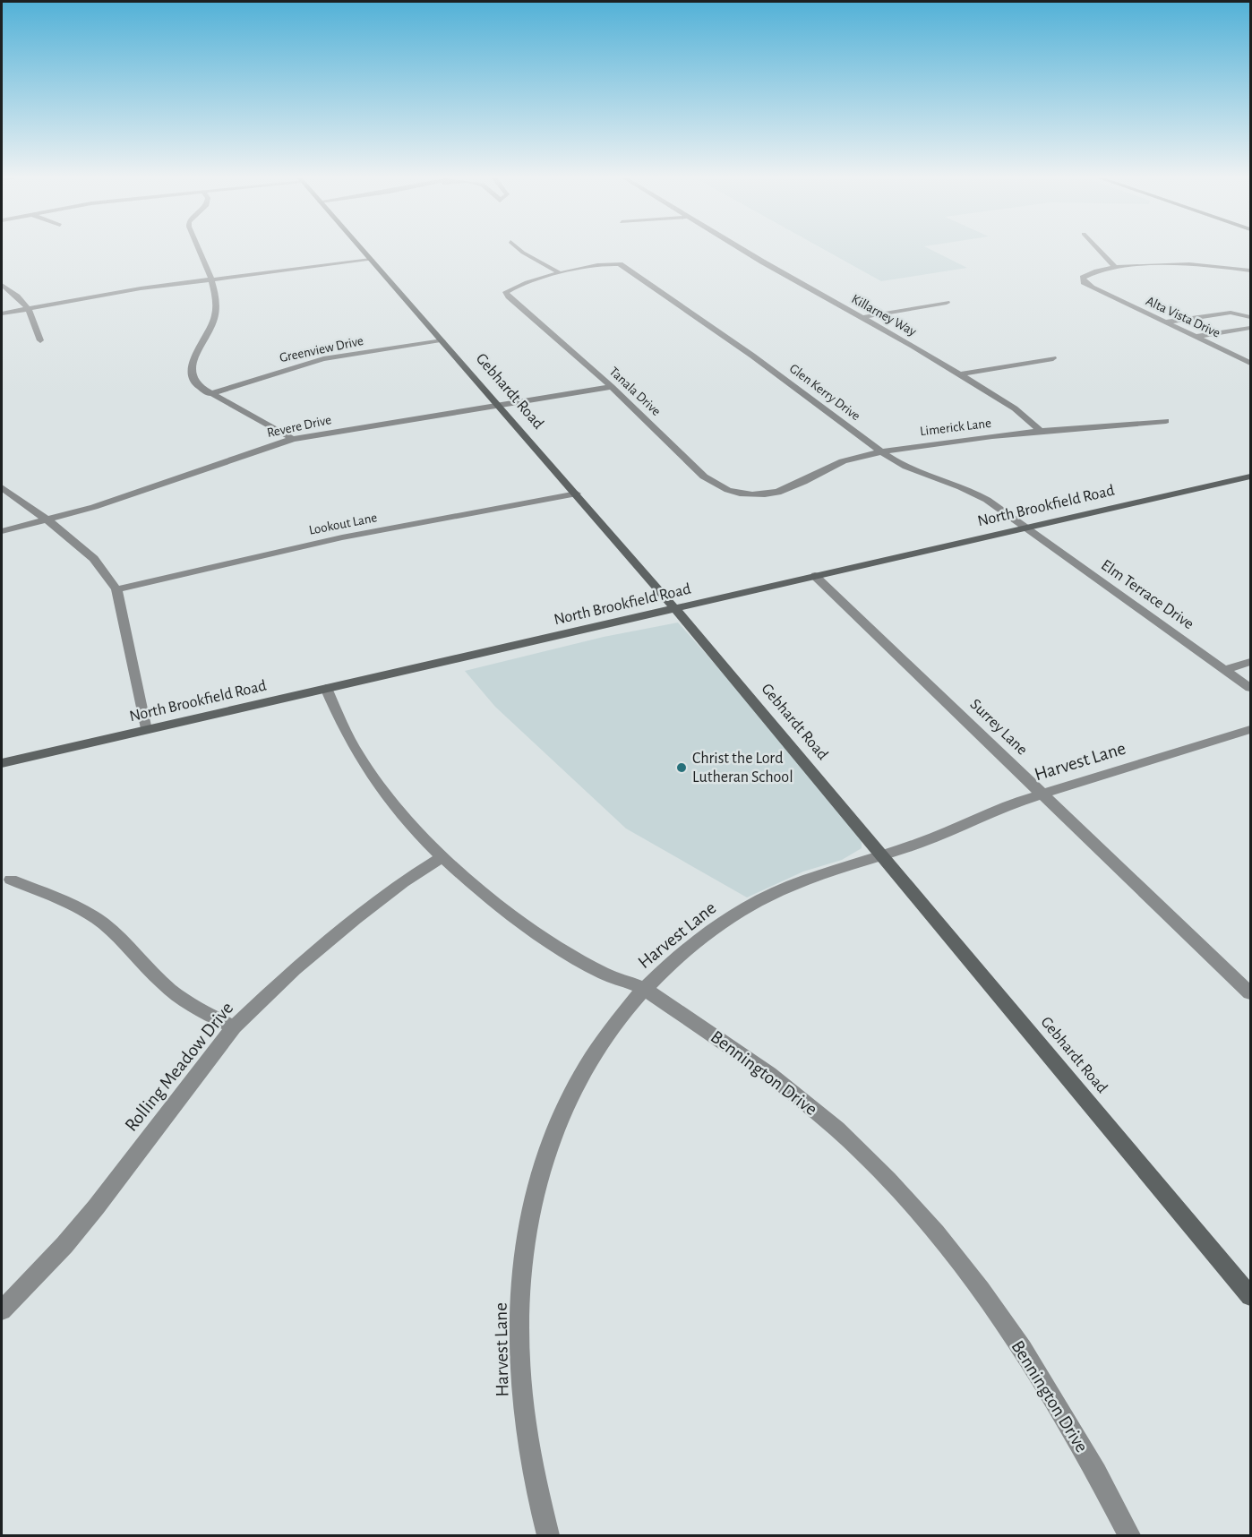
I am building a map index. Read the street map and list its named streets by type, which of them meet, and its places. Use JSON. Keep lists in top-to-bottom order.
{
  "streets": {
    "street": [
      "Killarney Way",
      "Alta Vista Drive",
      "Greenview Drive",
      "Gebhardt Road",
      "Tanala Drive",
      "Glen Kerry Drive",
      "Revere Drive",
      "Limerick Lane",
      "North Brookfield Road",
      "Lookout Lane",
      "Elm Terrace Drive",
      "Surrey Lane",
      "Harvest Lane",
      "Rolling Meadow Drive",
      "Bennington Drive"
    ]
  },
  "crossings": [
    ["Killarney Way", "Limerick Lane"],
    ["Greenview Drive", "Gebhardt Road"],
    ["Gebhardt Road", "Revere Drive"],
    ["Gebhardt Road", "North Brookfield Road"],
    ["Gebhardt Road", "Lookout Lane"],
    ["Gebhardt Road", "Harvest Lane"],
    ["Tanala Drive", "Glen Kerry Drive"],
    ["Tanala Drive", "Revere Drive"],
    ["Tanala Drive", "Limerick Lane"],
    ["Glen Kerry Drive", "Limerick Lane"],
    ["Glen Kerry Drive", "North Brookfield Road"],
    ["Glen Kerry Drive", "Elm Terrace Drive"],
    ["North Brookfield Road", "Elm Terrace Drive"],
    ["North Brookfield Road", "Surrey Lane"],
    ["North Brookfield Road", "Bennington Drive"],
    ["Surrey Lane", "Harvest Lane"],
    ["Harvest Lane", "Bennington Drive"],
    ["Rolling Meadow Drive", "Bennington Drive"]
  ],
  "places": ["Christ the Lord Lutheran School"]
}
